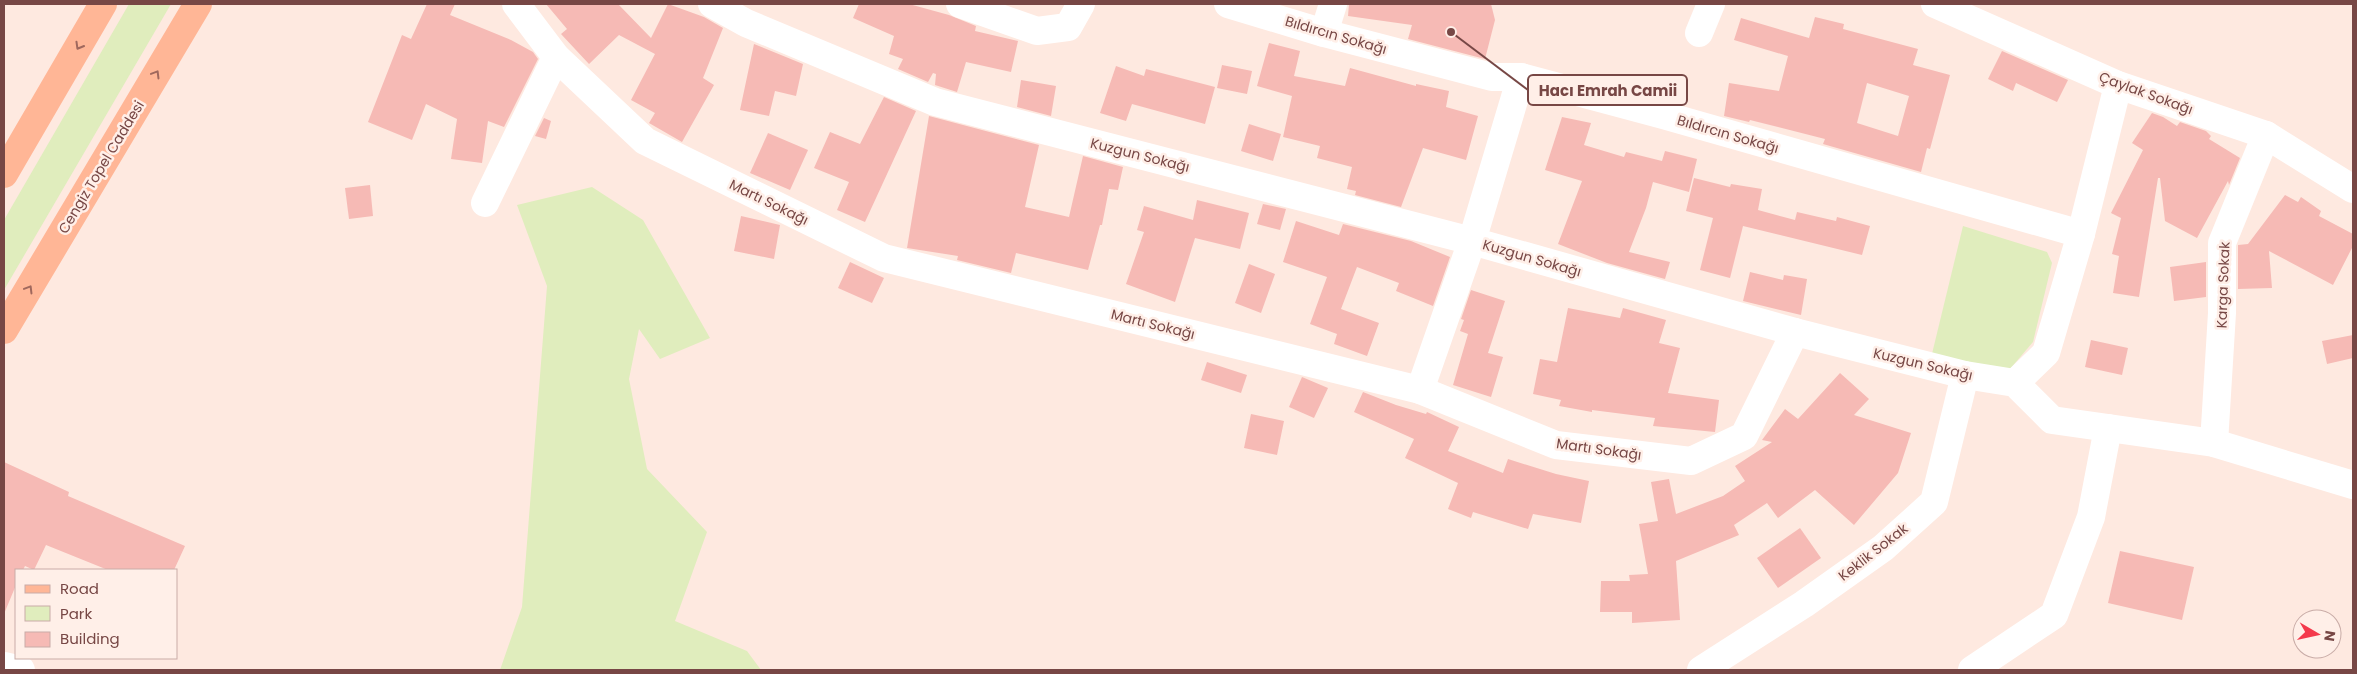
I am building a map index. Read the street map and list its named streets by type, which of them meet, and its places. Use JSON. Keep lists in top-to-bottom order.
{
  "streets": {
    "main road": ["Cengiz Topel Caddesi"],
    "street": [
      "Bıldırcın Sokağı",
      "Çaylak Sokağı",
      "Kuzgun Sokağı",
      "Martı Sokağı",
      "Karga Sokak",
      "Keklik Sokak"
    ]
  },
  "crossings": [
    ["Çaylak Sokağı", "Karga Sokak"],
    ["Kuzgun Sokağı", "Martı Sokağı"],
    ["Kuzgun Sokağı", "Keklik Sokak"]
  ],
  "places": ["Hacı Emrah Camii"],
  "legend": ["Road", "Park", "Building"],
  "north": "right"
}
